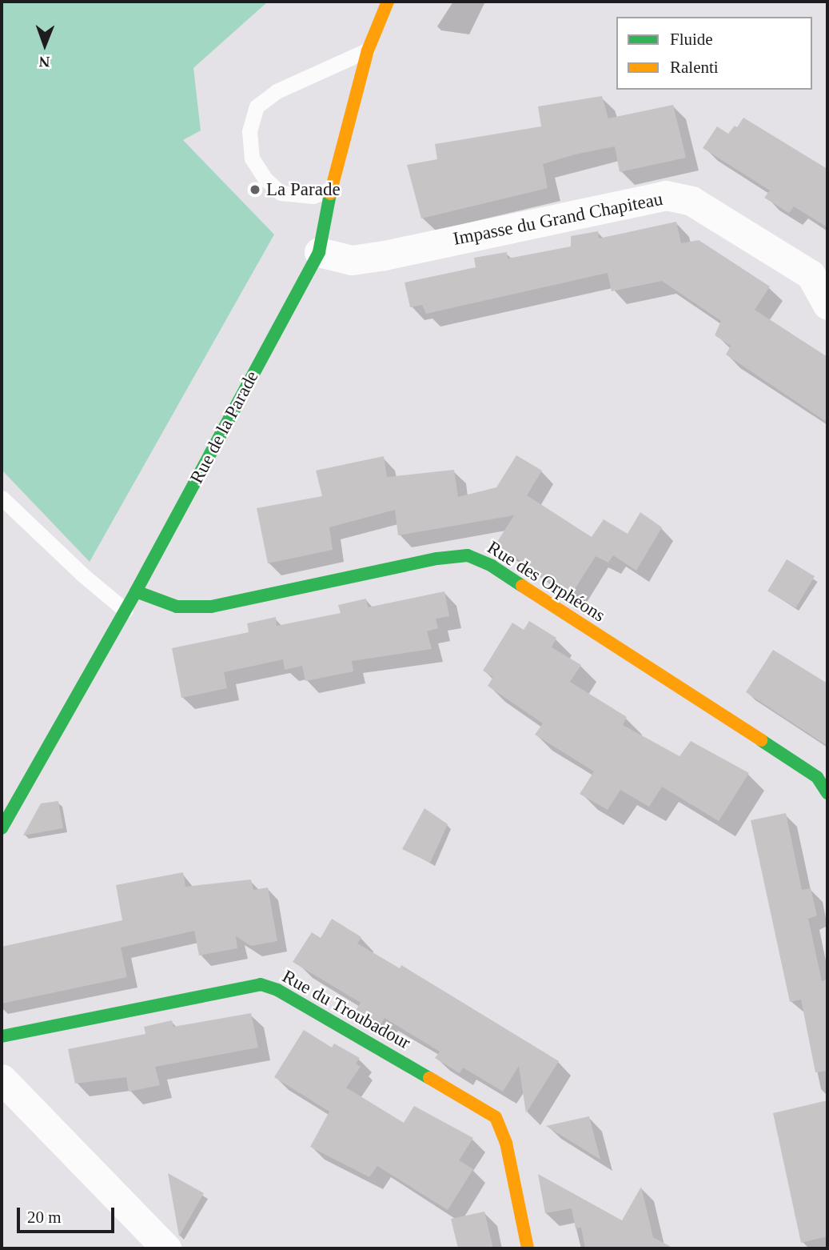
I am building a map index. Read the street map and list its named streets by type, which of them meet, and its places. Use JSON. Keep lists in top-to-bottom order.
{
  "streets": {
    "street": [
      "Impasse du Grand Chapiteau",
      "Rue de la Parade",
      "Rue des Orphéons",
      "Rue du Troubadour"
    ]
  },
  "crossings": [
    ["Impasse du Grand Chapiteau", "Rue de la Parade"],
    ["Rue de la Parade", "Rue des Orphéons"]
  ],
  "places": ["La Parade"],
  "legend": ["Fluide", "Ralenti"],
  "scale_bar": "20 m",
  "north": "bottom"
}
